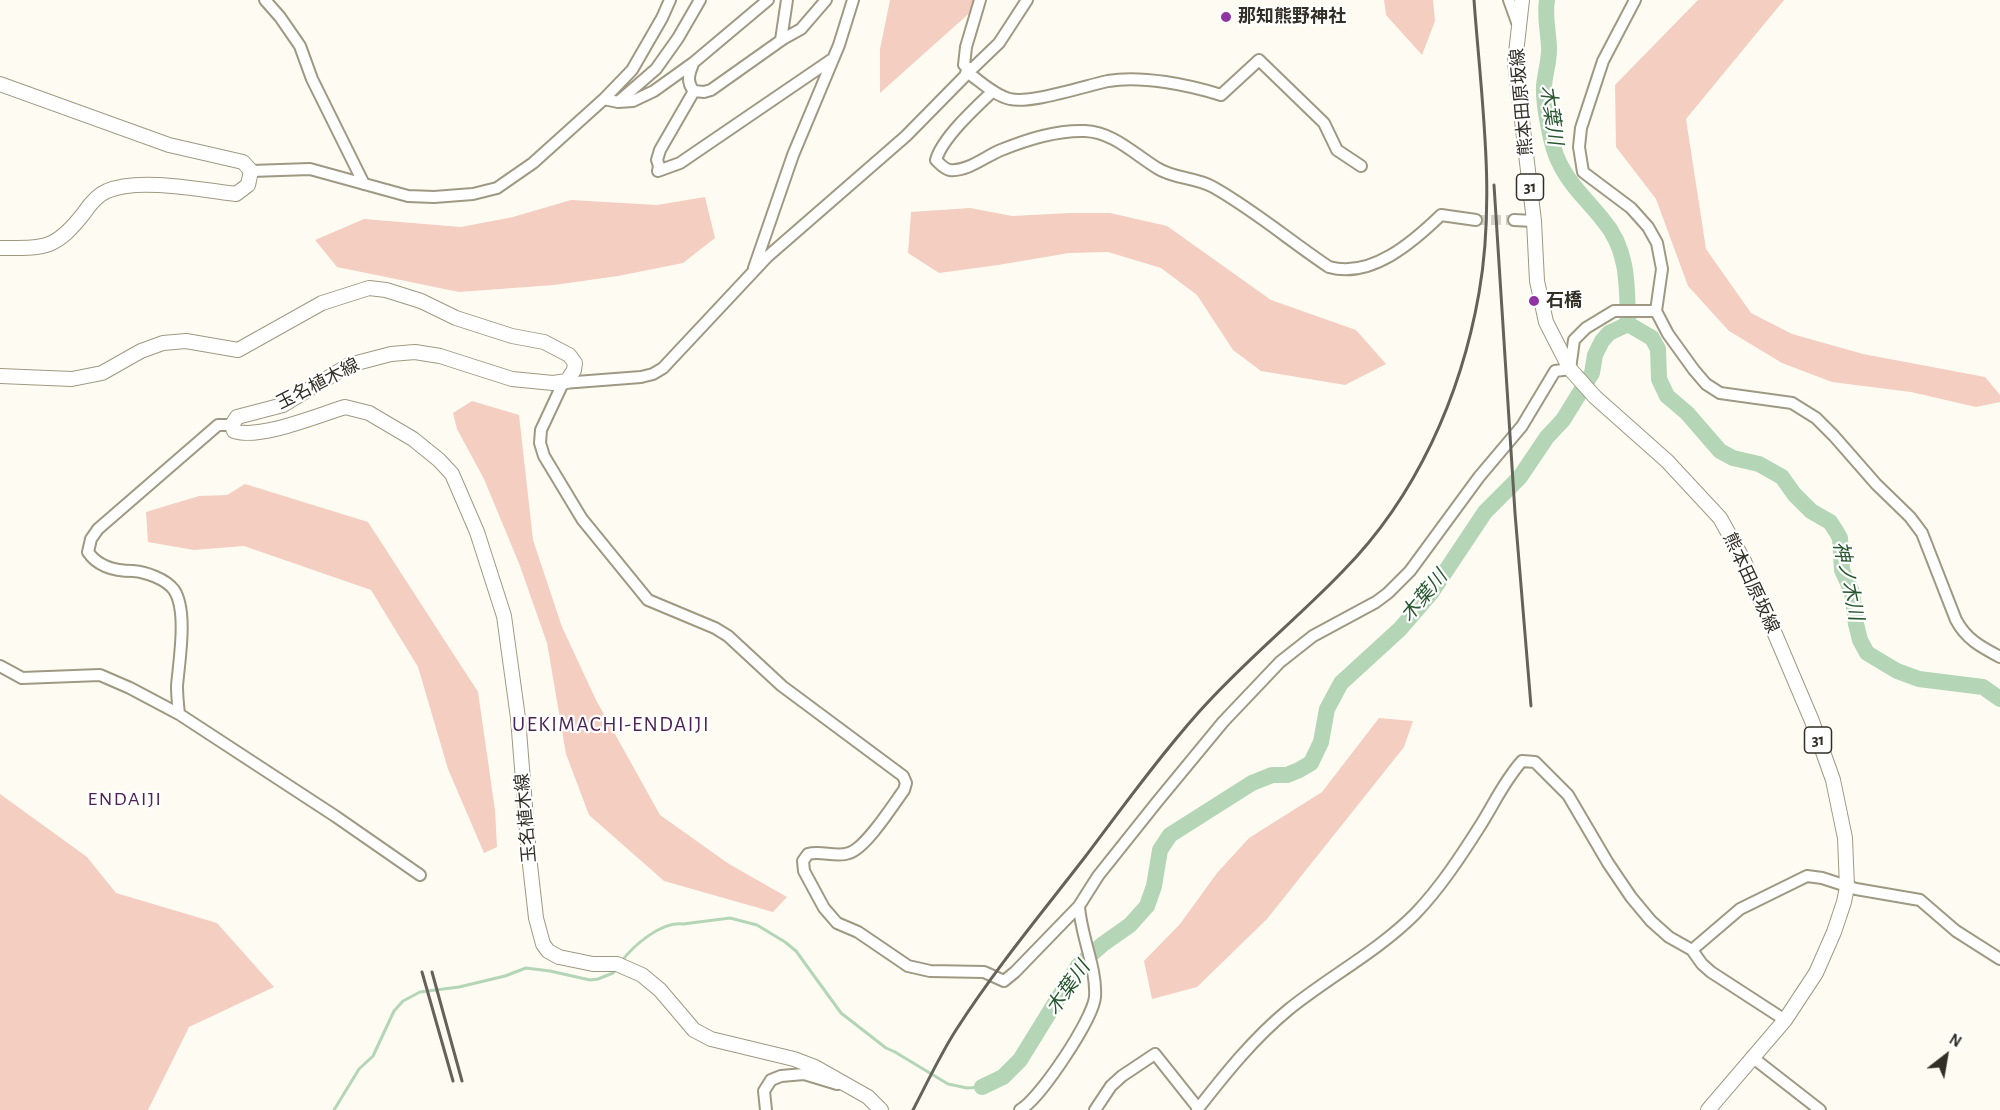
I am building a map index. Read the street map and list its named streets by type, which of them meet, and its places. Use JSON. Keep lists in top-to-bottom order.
{
  "streets": {
    "main road": ["熊本田原坂線", "31", "玉名植木線"]
  },
  "districts": ["UEKIMACHI-ENDAIJI", "ENDAIJI"],
  "water": ["木葉川", "神ノ木川"],
  "places": ["那知熊野神社", "石橋"],
  "north": "top right"
}
